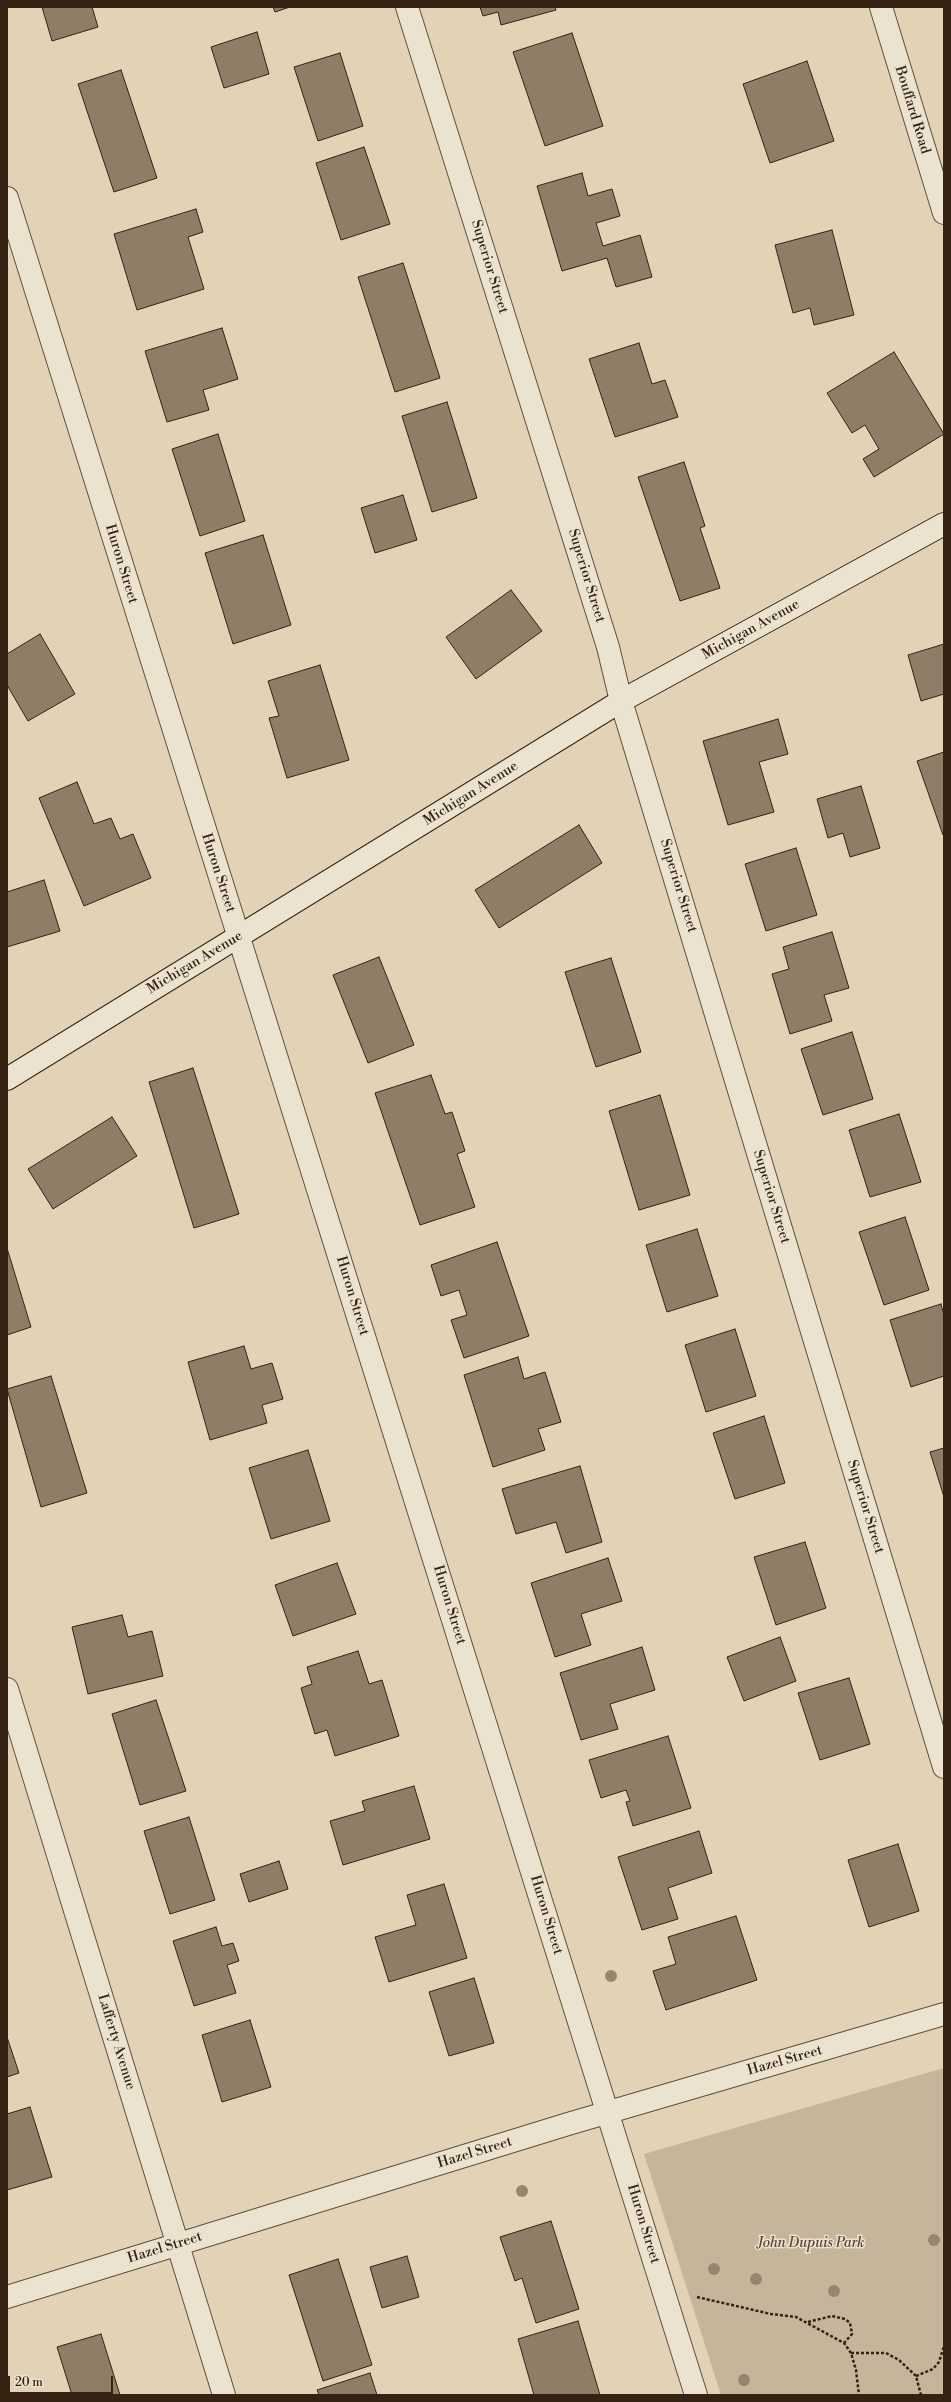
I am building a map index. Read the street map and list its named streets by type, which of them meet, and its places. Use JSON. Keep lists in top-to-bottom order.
{
  "streets": {
    "street": [
      "Bouffard Road",
      "Superior Street",
      "Huron Street",
      "Michigan Avenue",
      "Lafferty Avenue",
      "Hazel Street"
    ]
  },
  "crossings": [
    ["Superior Street", "Michigan Avenue"],
    ["Huron Street", "Michigan Avenue"],
    ["Huron Street", "Hazel Street"],
    ["Lafferty Avenue", "Hazel Street"]
  ],
  "parks": ["John Dupuis Park"],
  "scale_bar": "20 m"
}
